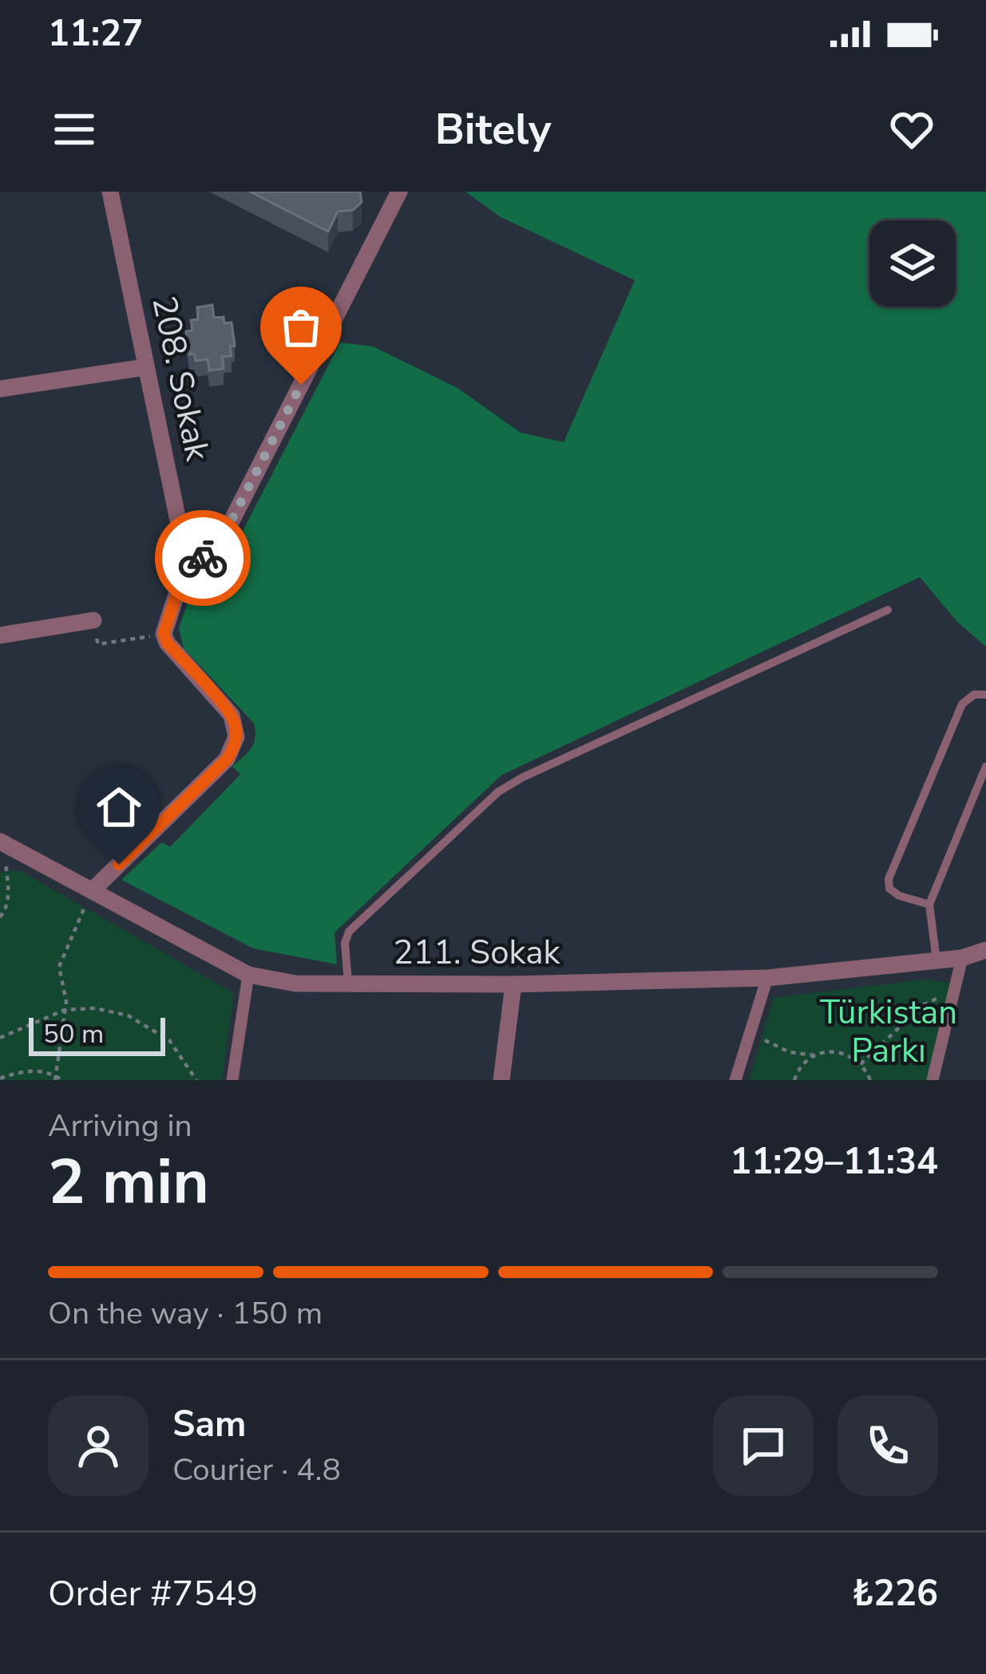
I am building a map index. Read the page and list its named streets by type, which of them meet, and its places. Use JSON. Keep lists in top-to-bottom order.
{
  "streets": {
    "street": ["208. Sokak", "211. Sokak"]
  },
  "parks": ["Türkistan Parkı"],
  "scale_bar": "50 m",
  "page": {
    "status": "11:27",
    "header": "Bitely",
    "scale": "50 m",
    "heading": ["2 min", "Arriving in", "11:29–11:34"],
    "panel": [
      "Sam",
      "Courier · 4.8",
      "Order #7549",
      "₺226"
    ],
    "bar": "On the way · 150 m"
  }
}
